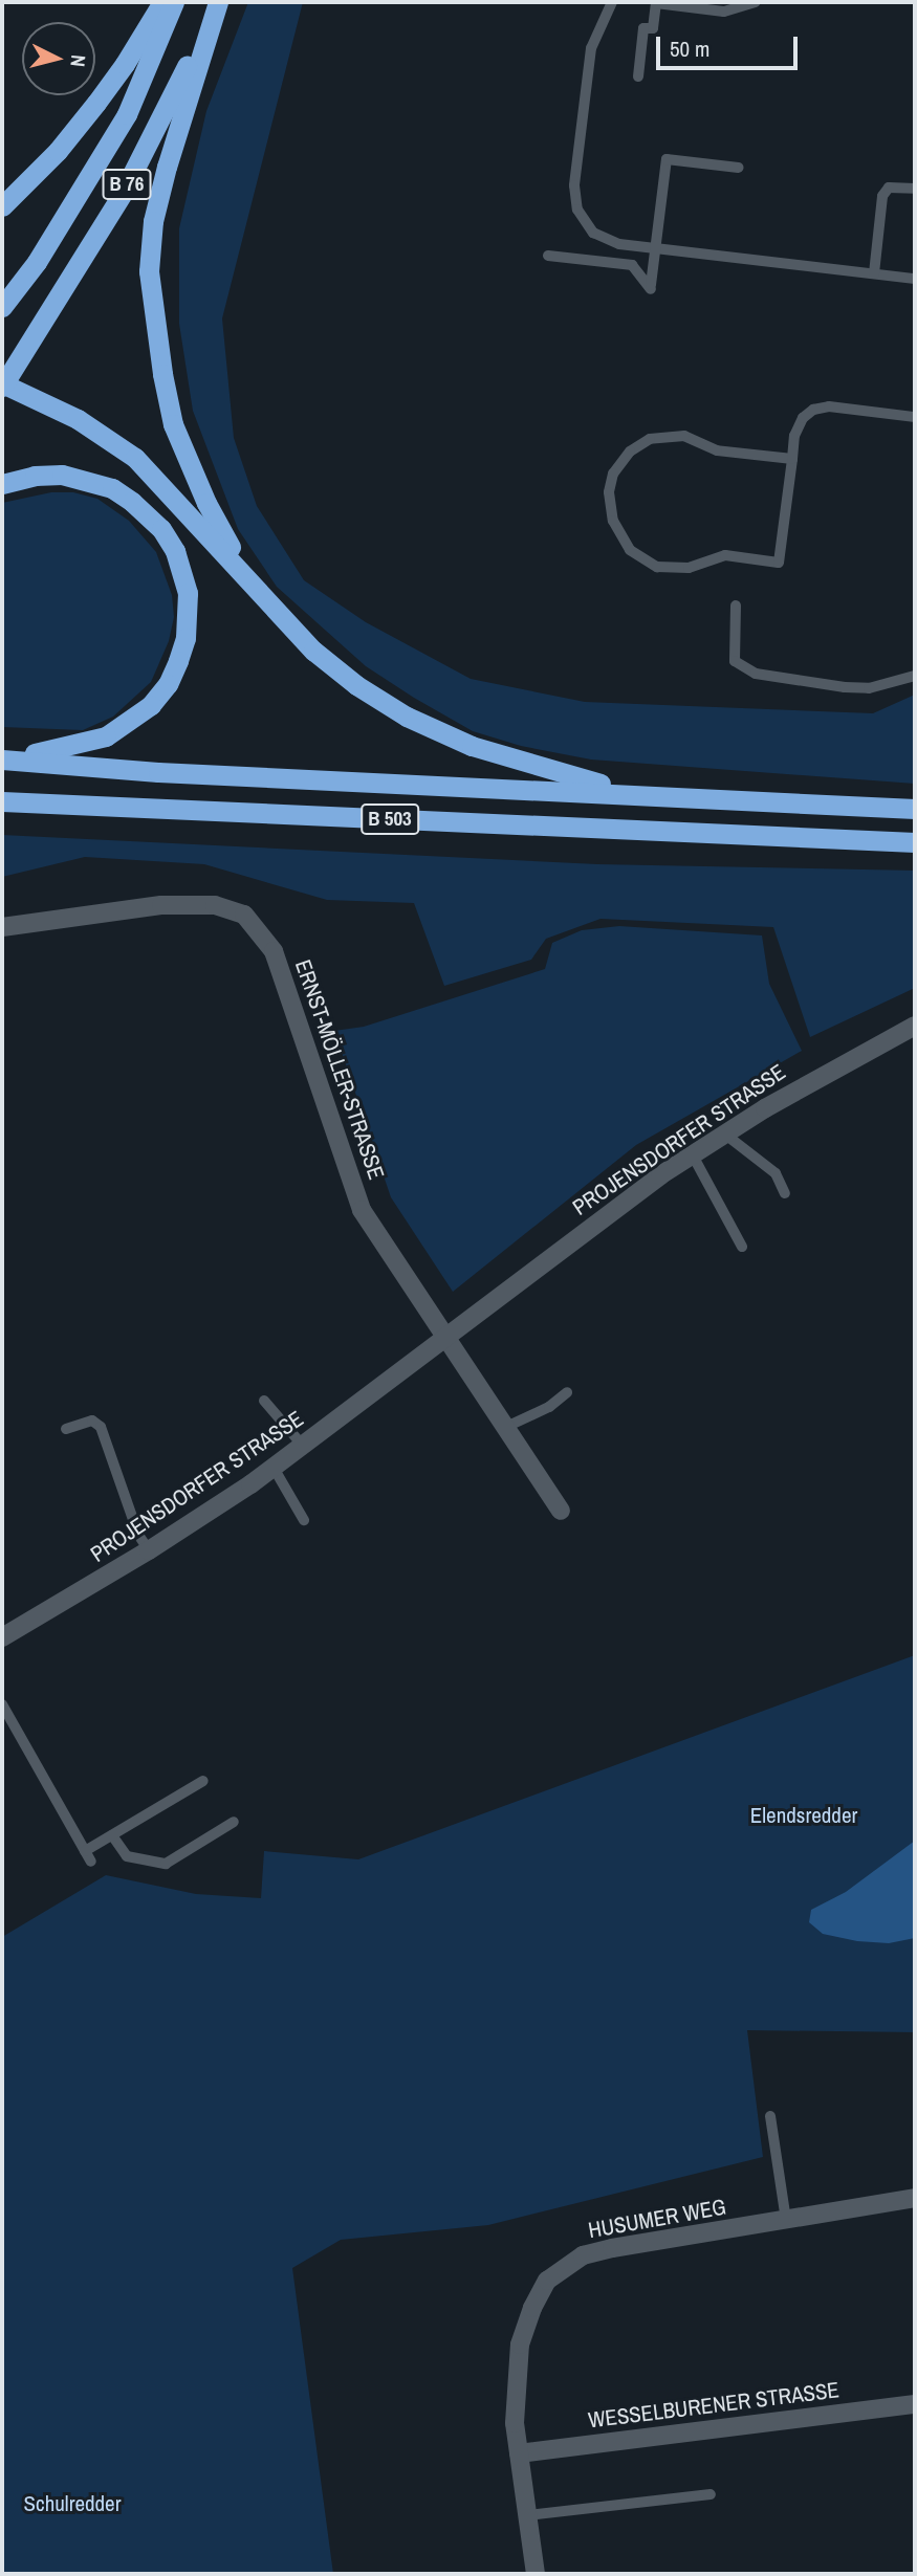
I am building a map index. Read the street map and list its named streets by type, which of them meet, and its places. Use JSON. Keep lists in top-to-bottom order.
{
  "streets": {
    "highway": ["B 76", "B 503"],
    "street": [
      "ERNST-MÖLLER-STRASSE",
      "PROJENSDORFER STRASSE",
      "HUSUMER WEG",
      "WESSELBURENER STRASSE"
    ]
  },
  "crossings": [
    ["ERNST-MÖLLER-STRASSE", "PROJENSDORFER STRASSE"],
    ["HUSUMER WEG", "WESSELBURENER STRASSE"]
  ],
  "parks": ["Elendsredder", "Schulredder"],
  "scale_bar": "50 m",
  "north": "right"
}
